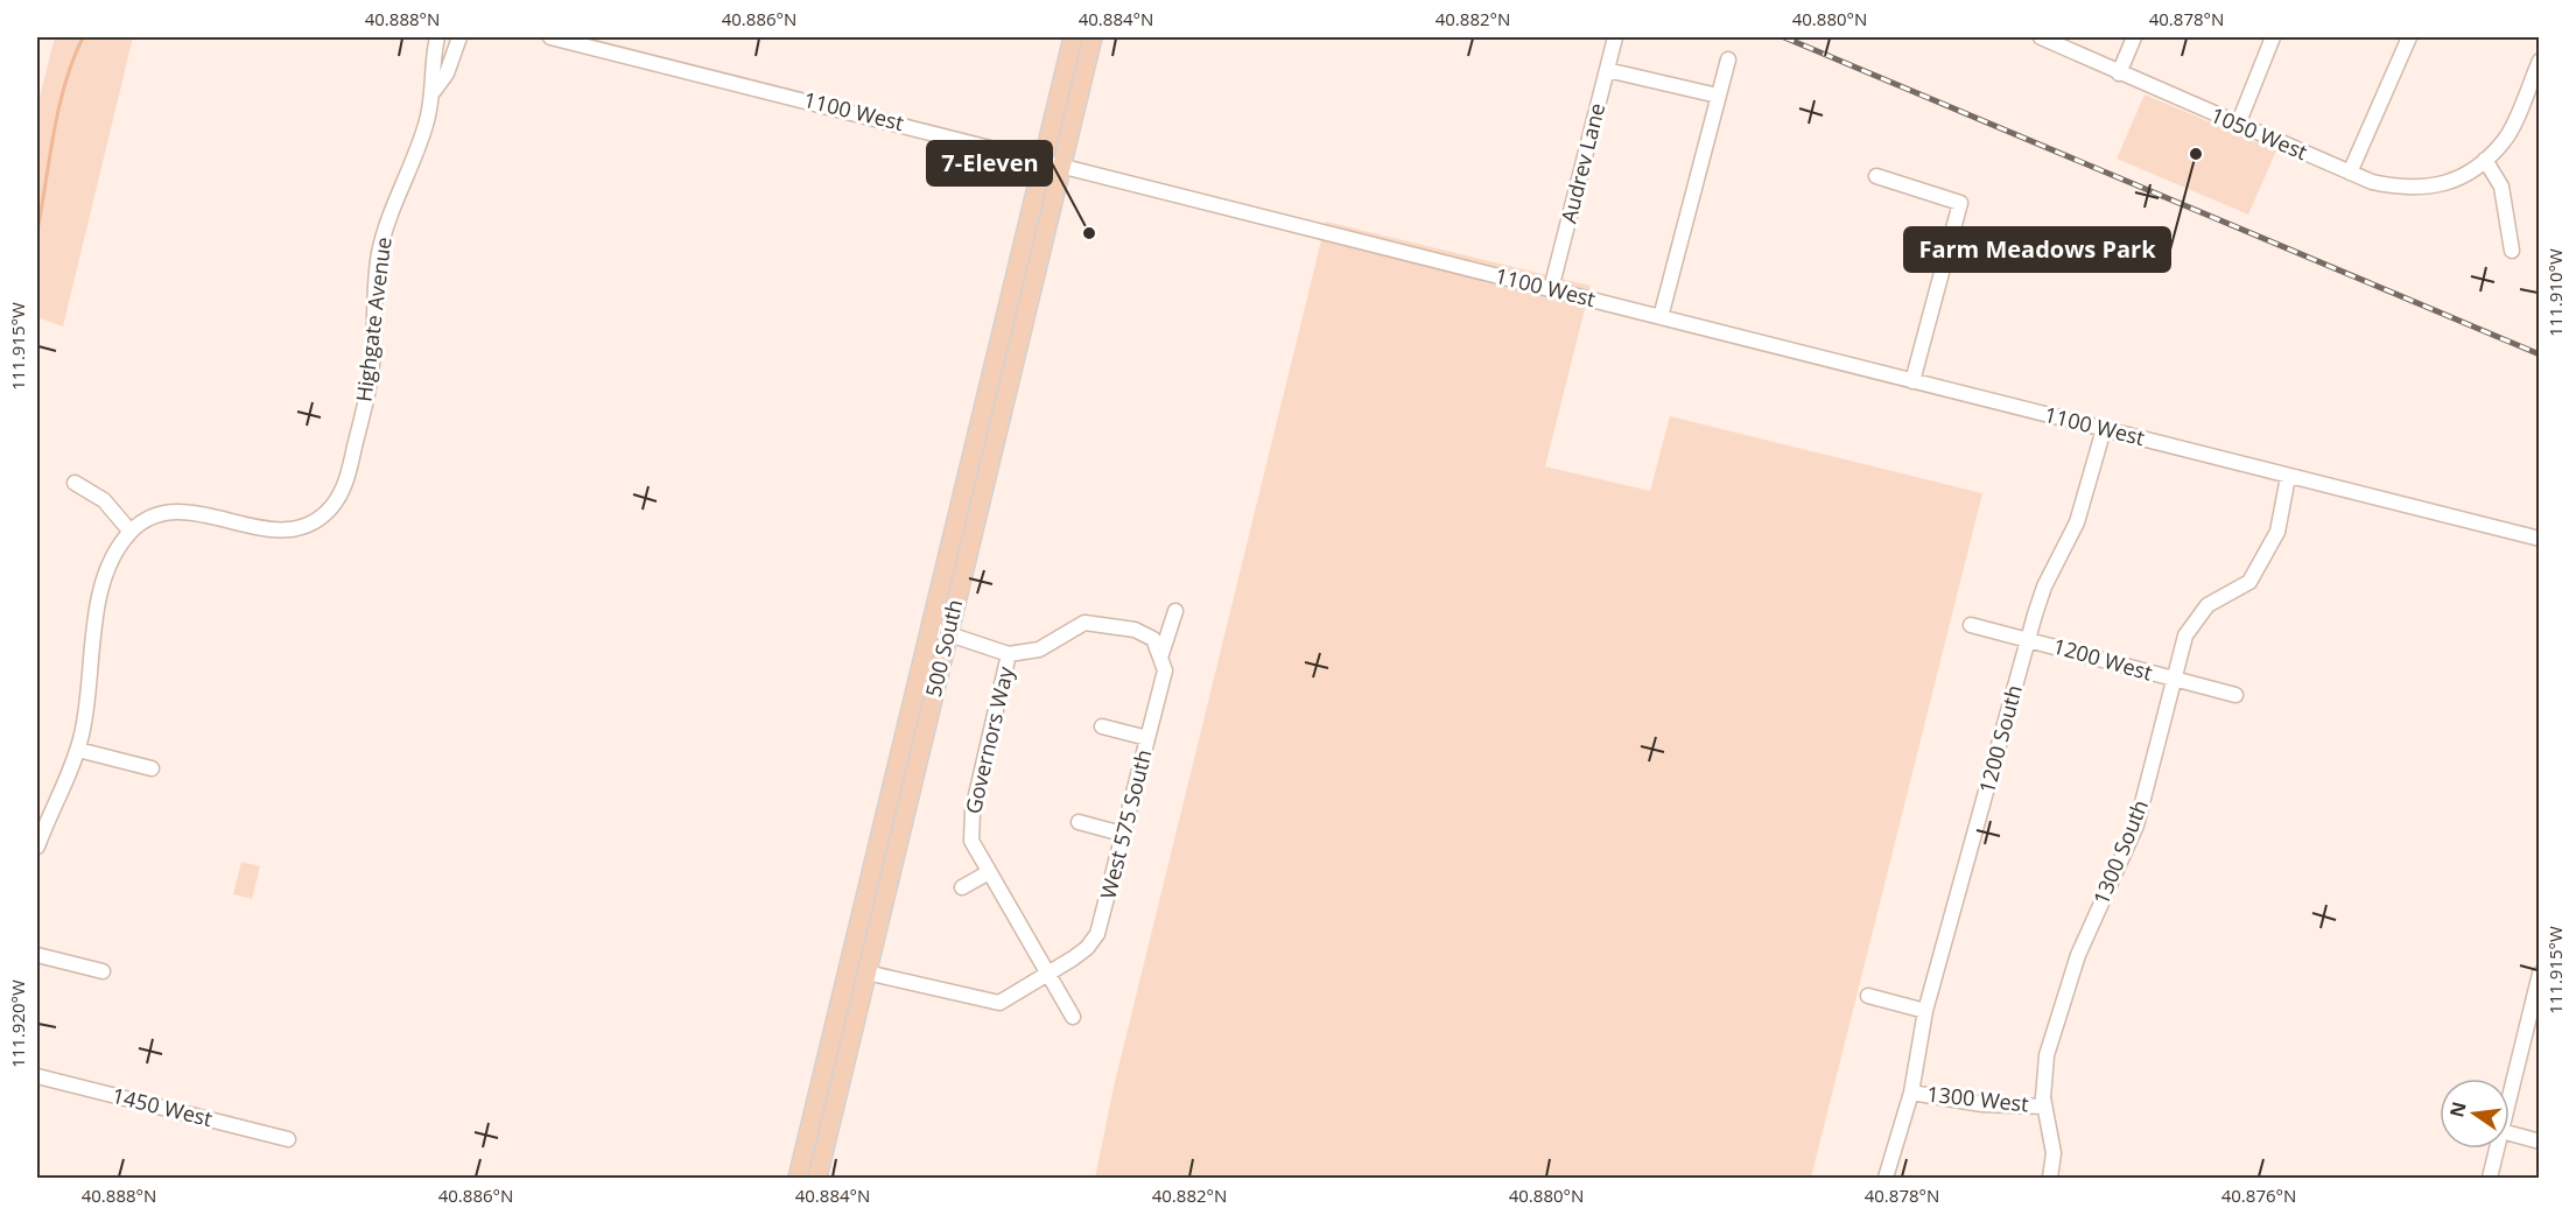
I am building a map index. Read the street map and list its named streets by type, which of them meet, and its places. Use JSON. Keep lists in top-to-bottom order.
{
  "streets": {
    "main road": ["500 South"],
    "street": [
      "1100 West",
      "1050 West",
      "Audrev Lane",
      "Highgate Avenue",
      "1200 West",
      "1200 South",
      "Governors Way",
      "West 575 South",
      "1300 South",
      "1300 West",
      "1450 West"
    ]
  },
  "crossings": [
    ["1100 West", "Audrev Lane"],
    ["1100 West", "500 South"],
    ["1100 West", "1200 South"],
    ["1100 West", "1300 South"],
    ["500 South", "West 575 South"],
    ["1200 West", "1200 South"],
    ["1200 West", "1300 South"],
    ["1200 South", "1300 West"],
    ["Governors Way", "West 575 South"],
    ["1300 South", "1300 West"]
  ],
  "places": ["Farm Meadows Park", "7-Eleven"],
  "north": "left",
  "coordinates": [
    "40.888°N",
    "40.886°N",
    "40.884°N",
    "40.882°N",
    "40.880°N",
    "40.878°N",
    "111.910°W",
    "111.915°W",
    "111.920°W",
    "40.876°N"
  ]
}
